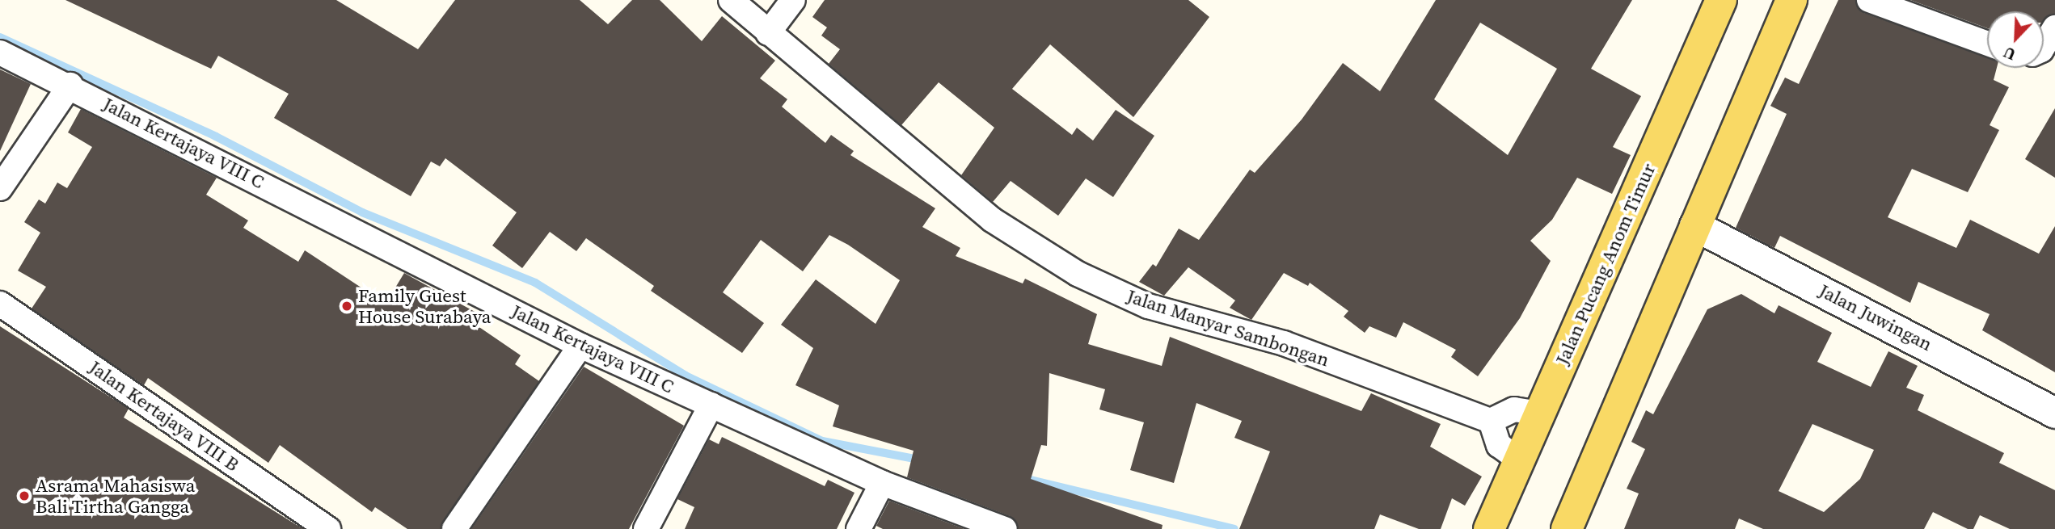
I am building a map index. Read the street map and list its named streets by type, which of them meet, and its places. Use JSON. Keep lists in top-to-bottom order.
{
  "streets": {
    "main road": ["Jalan Pucang Anom Timur"],
    "street": [
      "Jalan Kertajaya VIII C",
      "Jalan Juwingan",
      "Jalan Manyar Sambongan",
      "Jalan Kertajaya VIII B"
    ]
  },
  "places": ["Family Guest House Surabaya", "Asrama Mahasiswa Bali Tirtha Gangga"],
  "north": "bottom left"
}
